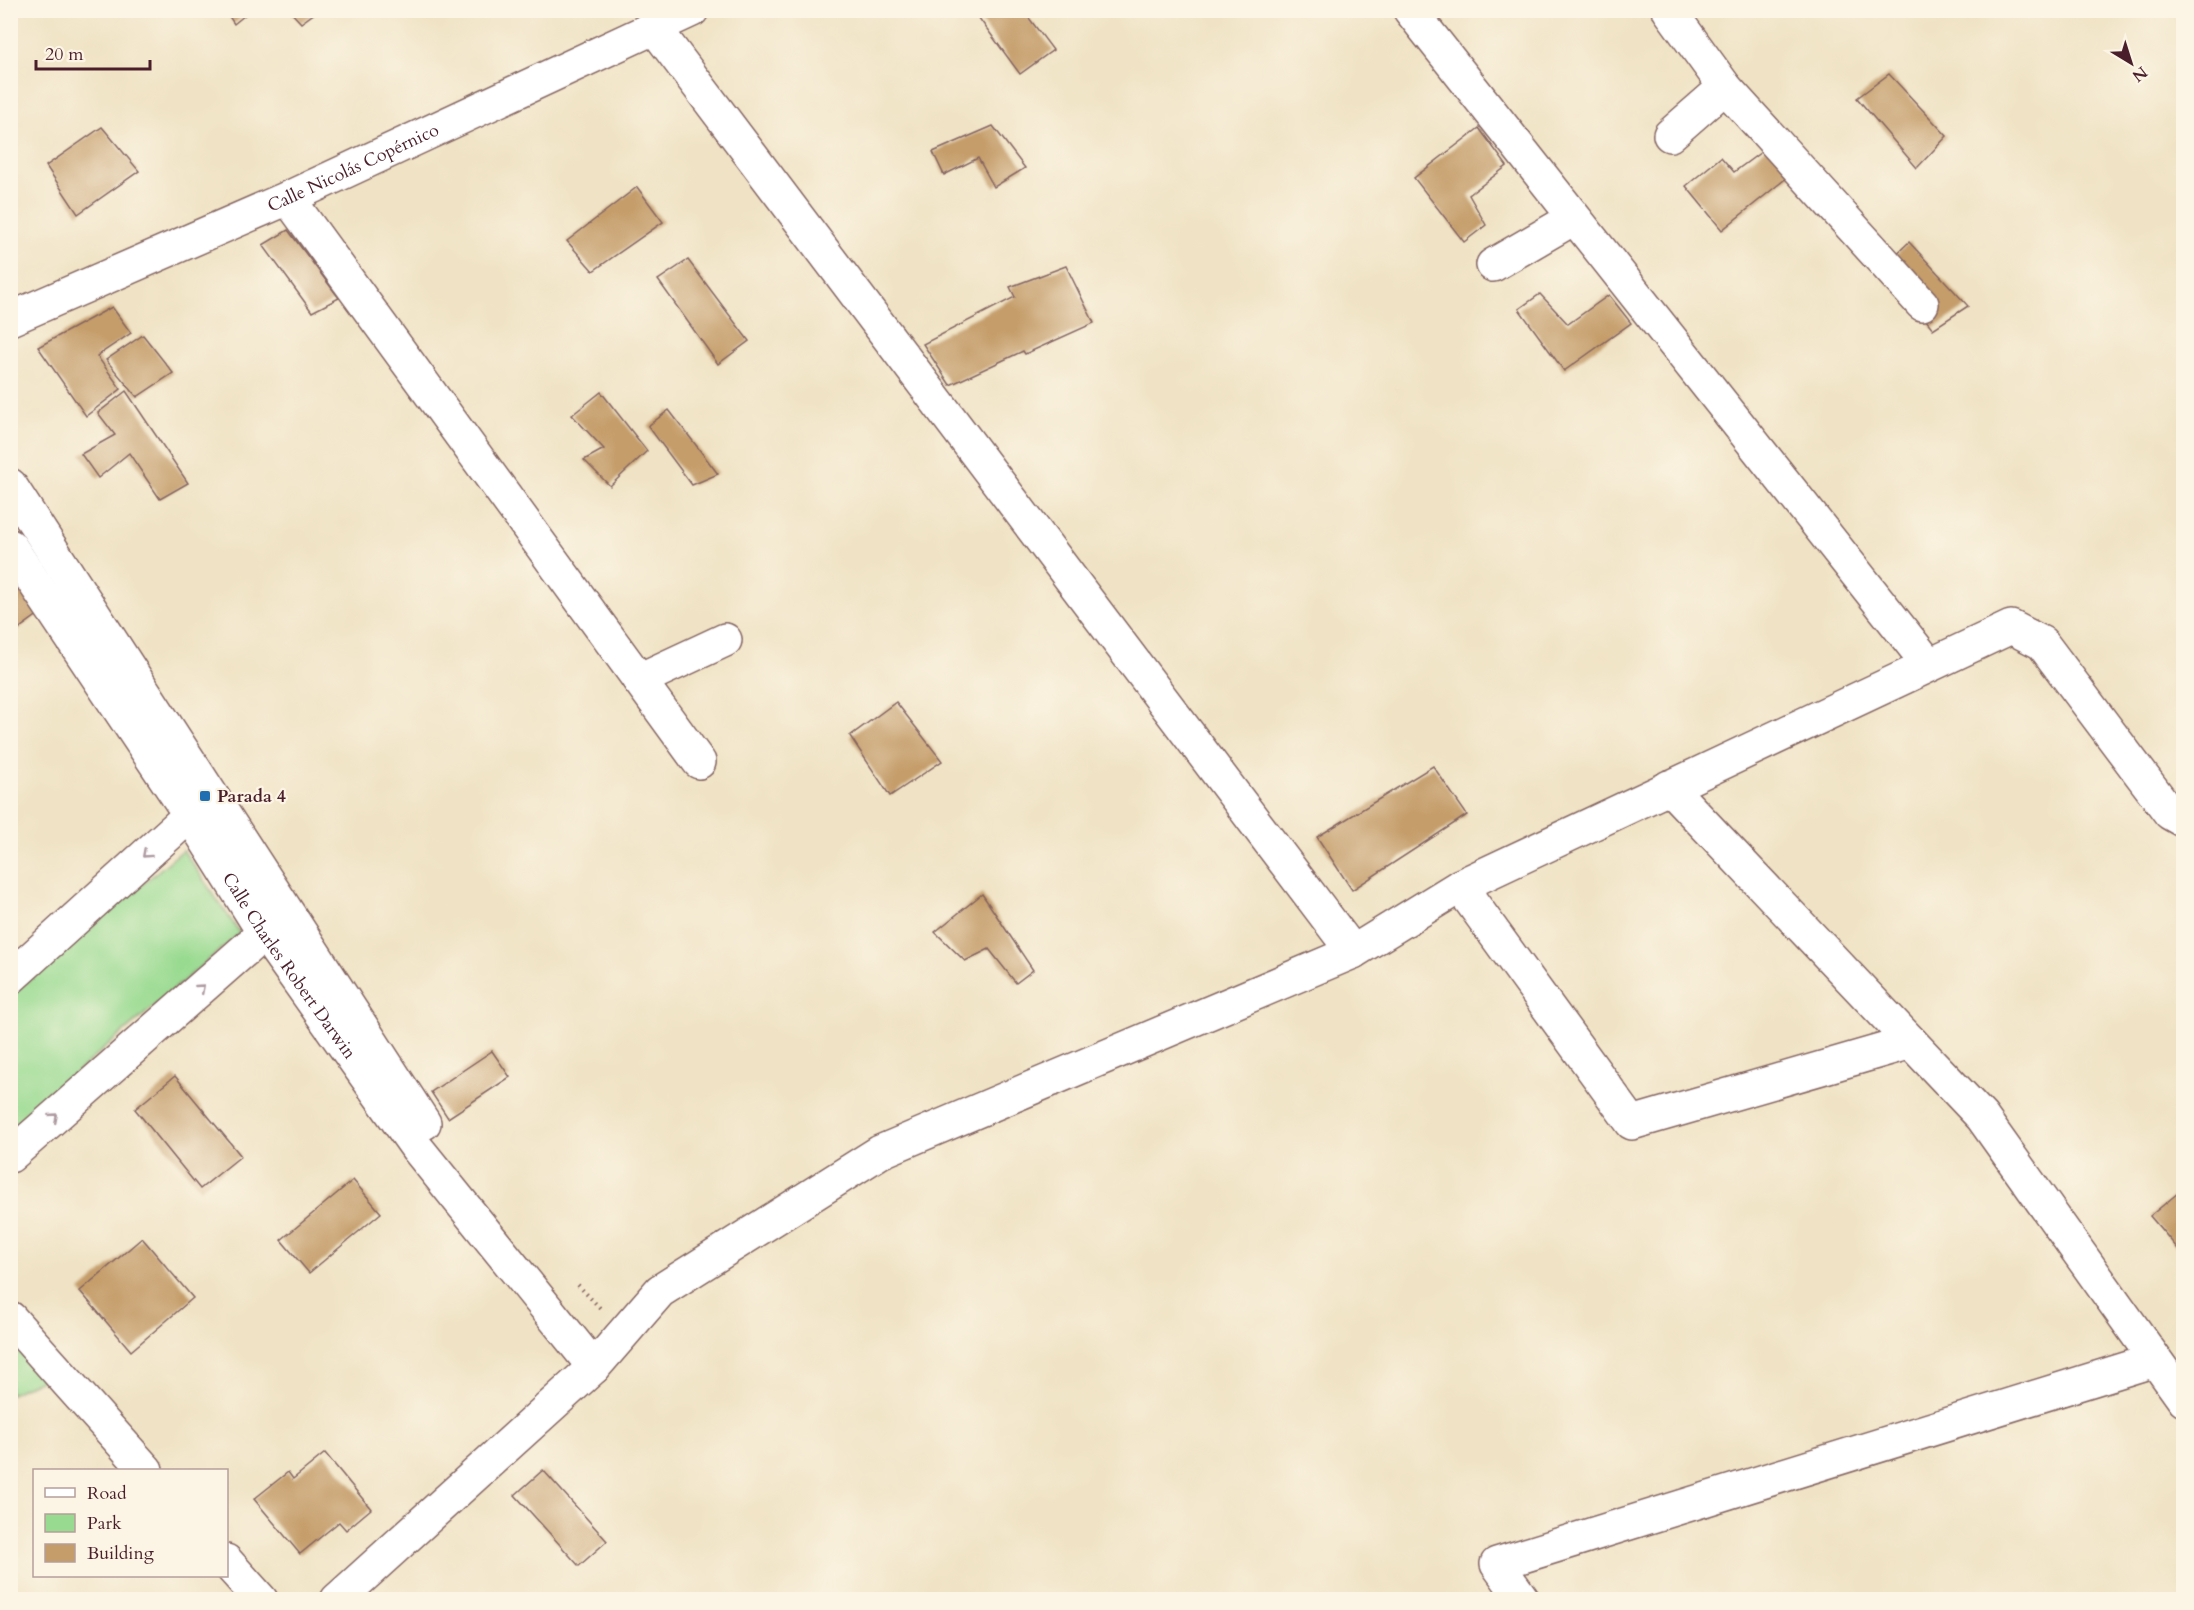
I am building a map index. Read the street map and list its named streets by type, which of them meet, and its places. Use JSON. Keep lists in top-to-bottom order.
{
  "streets": {
    "street": ["Calle Nicolás Copérnico", "Calle Charles Robert Darwin"]
  },
  "places": {
    "transit": ["Parada 4"]
  },
  "legend": ["Road", "Park", "Building"],
  "scale_bar": "20 m",
  "north": "bottom right"
}
